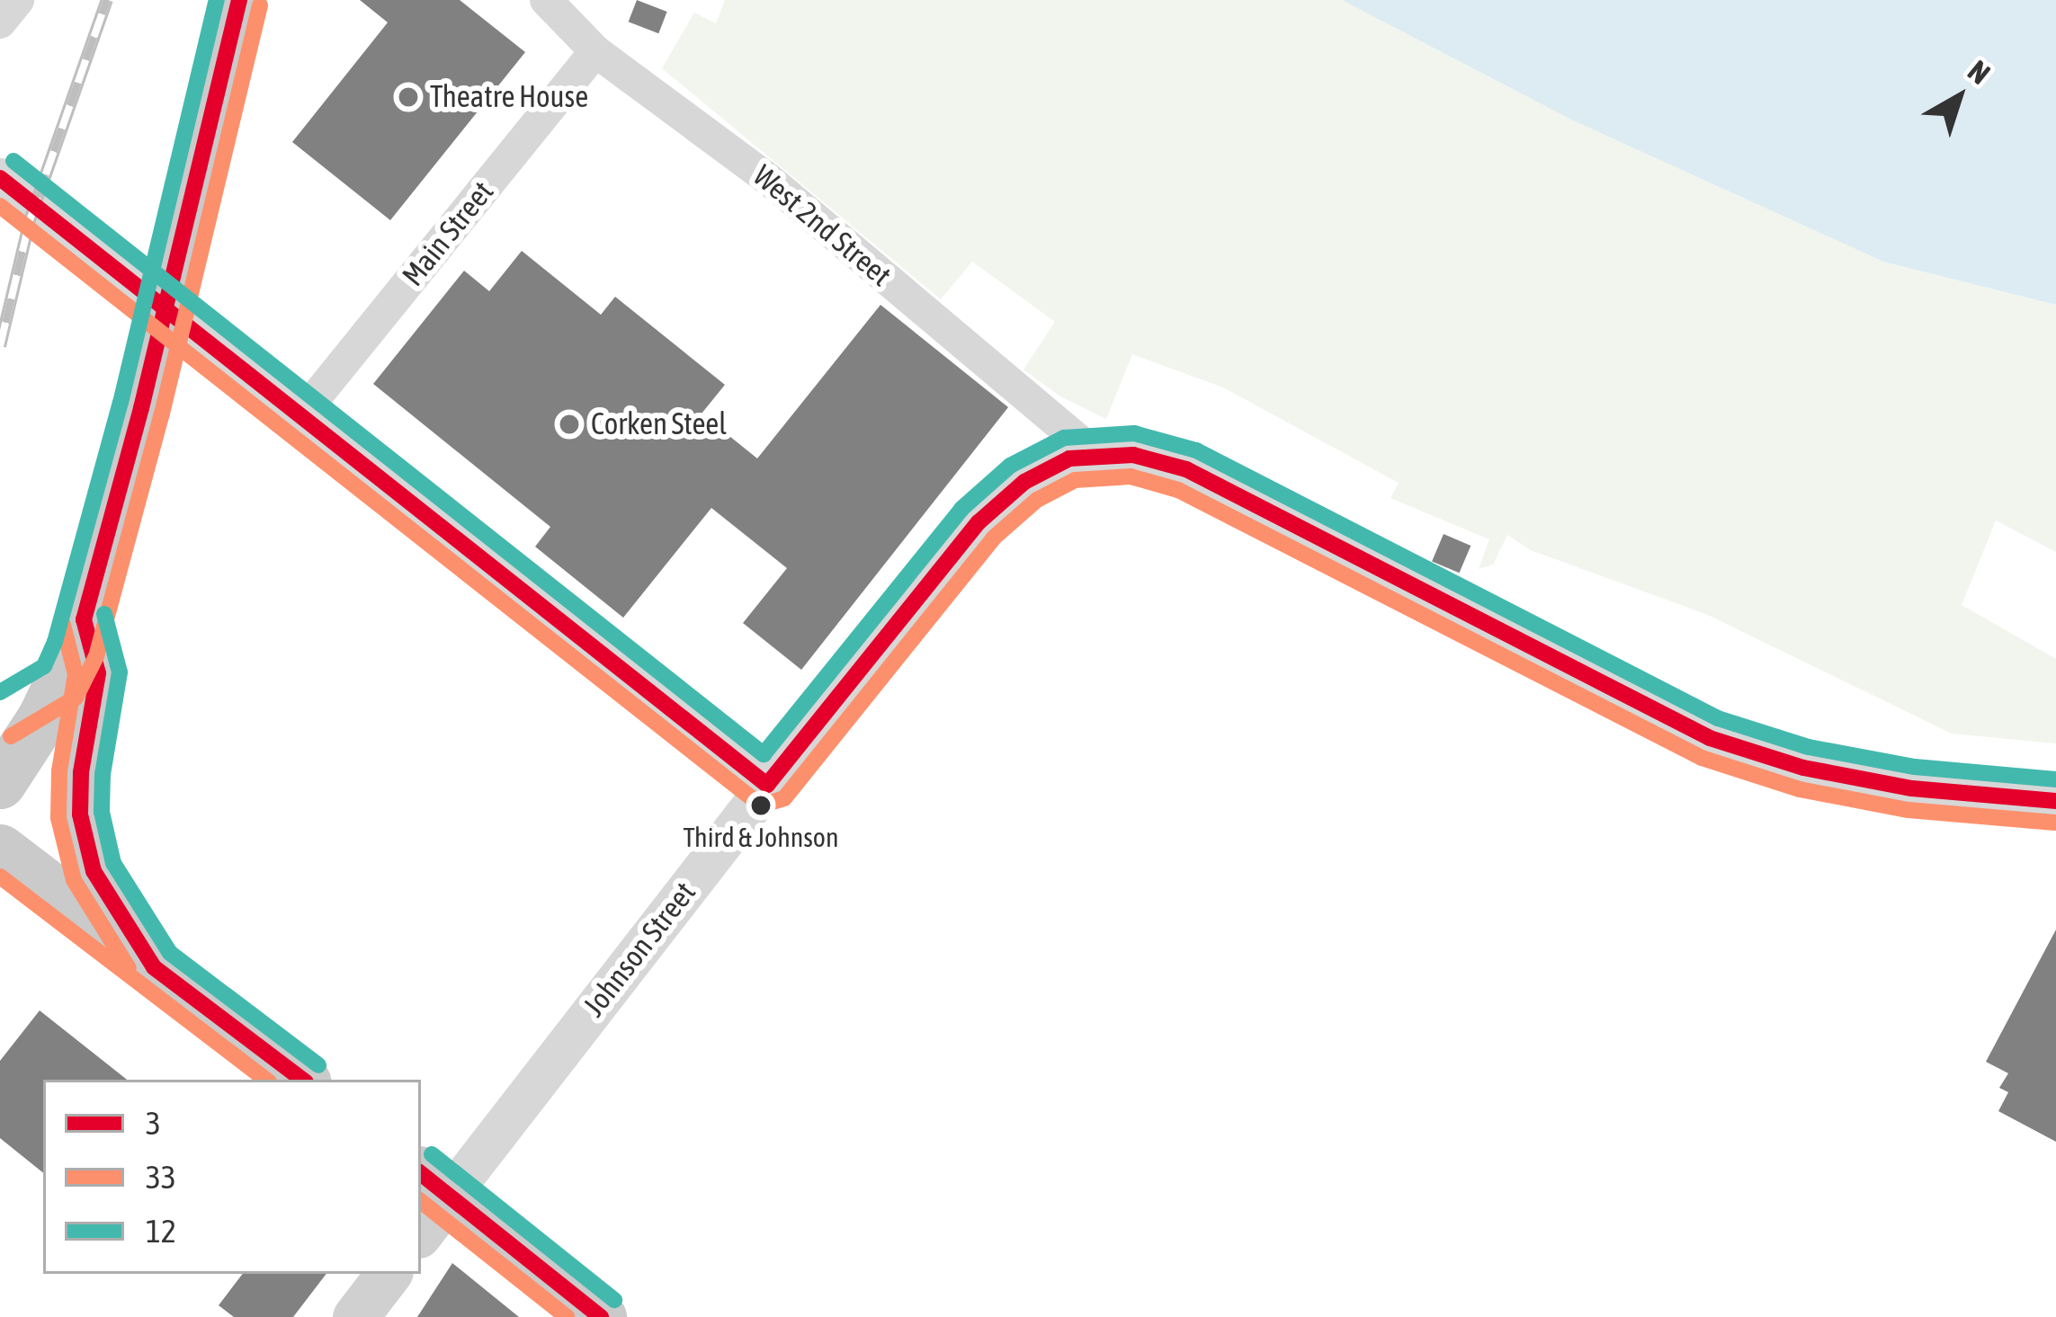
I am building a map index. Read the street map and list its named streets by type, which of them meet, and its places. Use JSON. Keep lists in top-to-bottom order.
{
  "streets": {
    "street": ["West 2nd Street", "Main Street", "Johnson Street"]
  },
  "crossings": [
    ["West 2nd Street", "Main Street"],
    ["West 2nd Street", "Johnson Street"]
  ],
  "places": ["Theatre House", "Corken Steel", "Third & Johnson"],
  "lines": ["transit line 3", "transit line 12", "transit line 33"],
  "legend": ["3", "33", "12"],
  "north": "top right"
}
